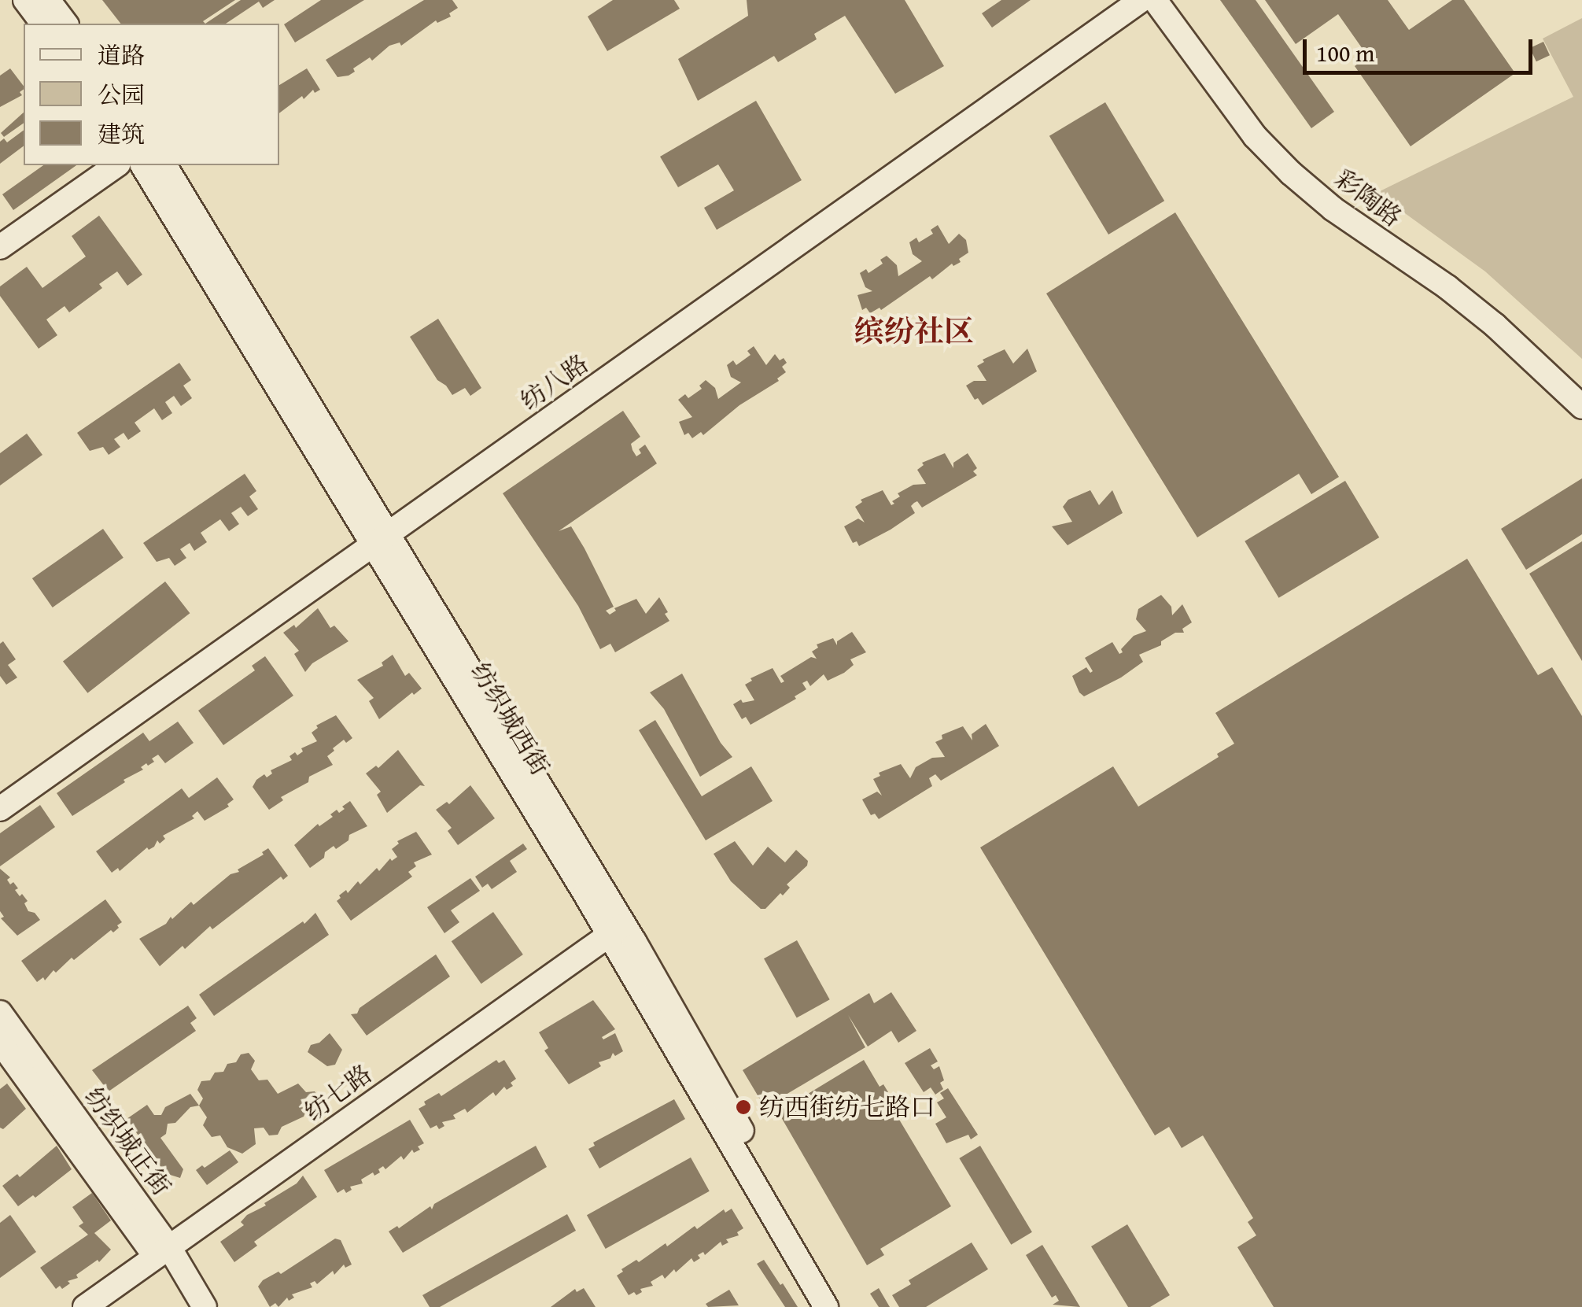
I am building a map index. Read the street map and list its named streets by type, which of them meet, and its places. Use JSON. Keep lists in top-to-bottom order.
{
  "streets": {
    "street": [
      "彩陶路",
      "纺八路",
      "纺织城西街",
      "纺七路",
      "纺织城正街"
    ]
  },
  "crossings": [
    ["纺八路", "纺织城西街"],
    ["纺织城西街", "纺七路"],
    ["纺七路", "纺织城正街"]
  ],
  "districts": ["缤纷社区"],
  "places": ["纺西街纺七路口"],
  "legend": ["道路", "公园", "建筑"],
  "scale_bar": "100 m"
}
